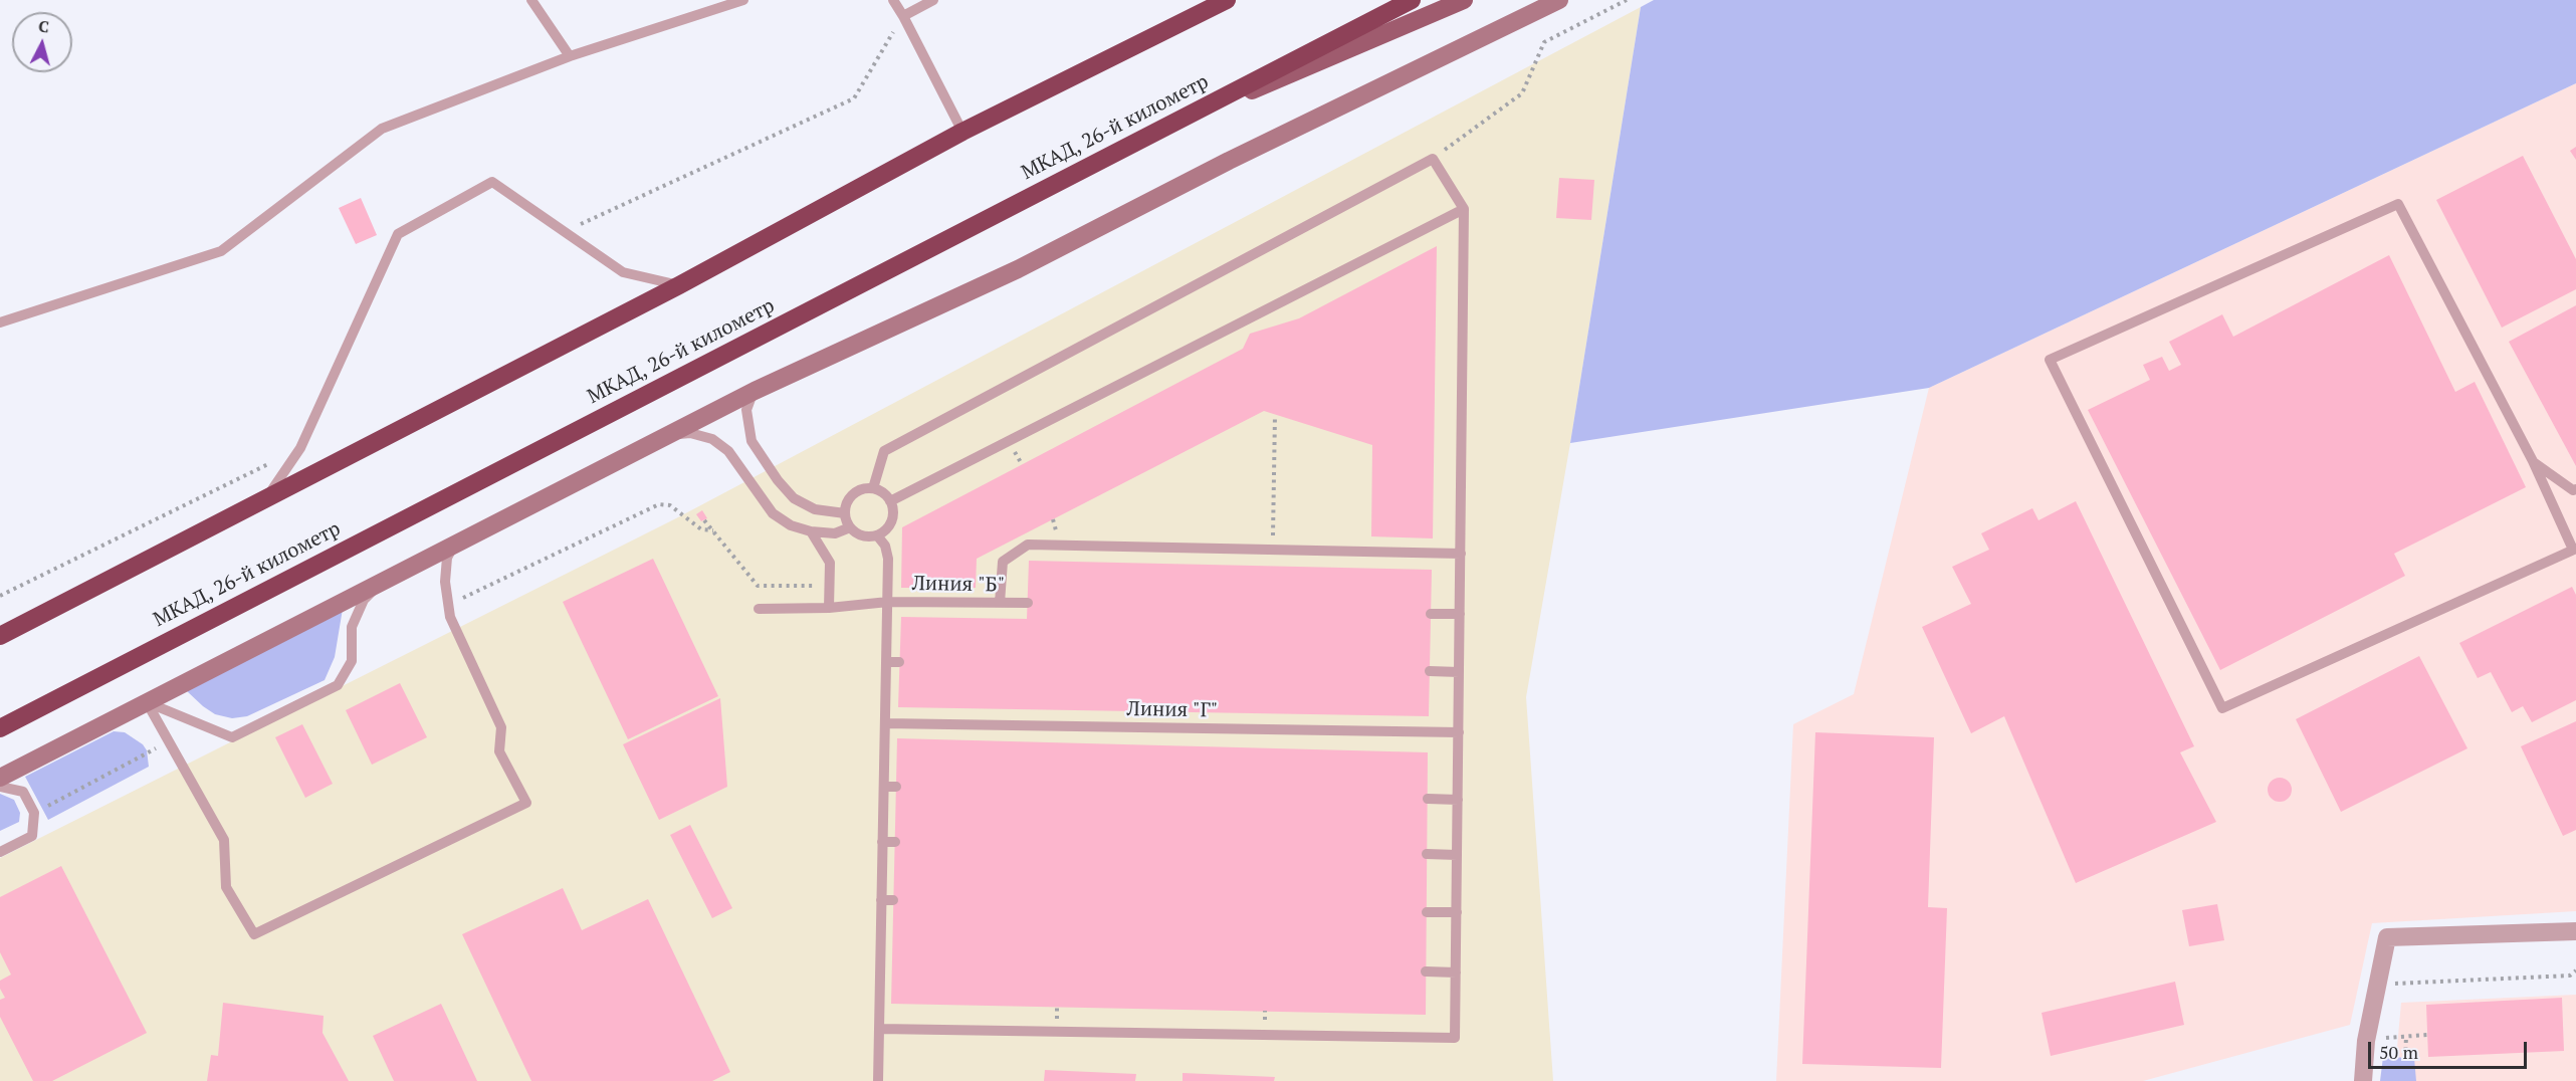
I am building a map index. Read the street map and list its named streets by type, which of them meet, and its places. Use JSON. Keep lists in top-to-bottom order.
{
  "streets": {
    "highway": ["МКАД, 26-й километр"],
    "lane": ["Линия \"Б\"", "Линия \"Г\""]
  },
  "scale_bar": "50 m",
  "north": "top"
}
